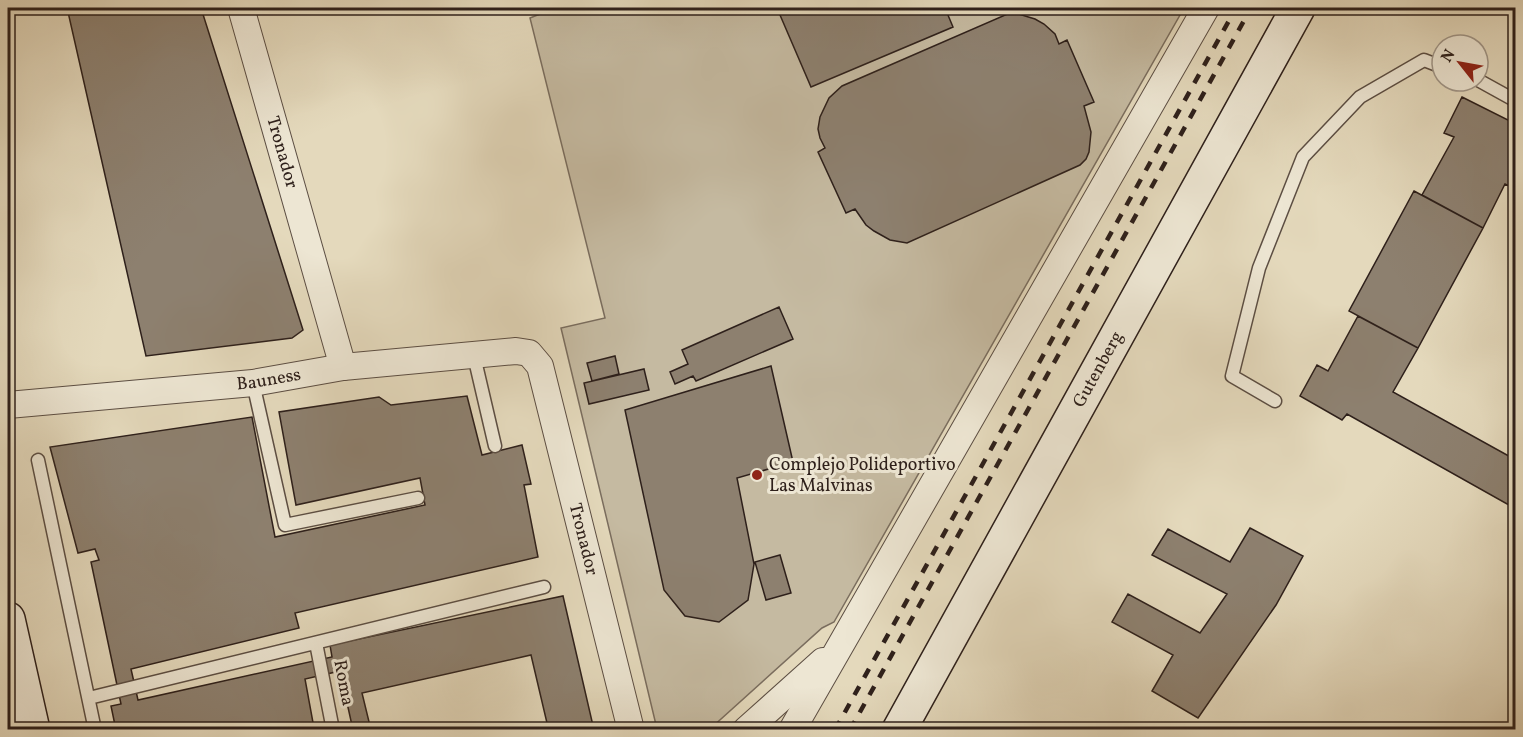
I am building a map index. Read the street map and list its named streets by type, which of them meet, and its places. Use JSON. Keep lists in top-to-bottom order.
{
  "streets": {
    "street": ["Tronador", "Gutenberg", "Bauness"],
    "lane": ["Roma"]
  },
  "crossings": [
    ["Tronador", "Bauness"]
  ],
  "places": ["Complejo Polideportivo Las Malvinas"],
  "north": "top left"
}
